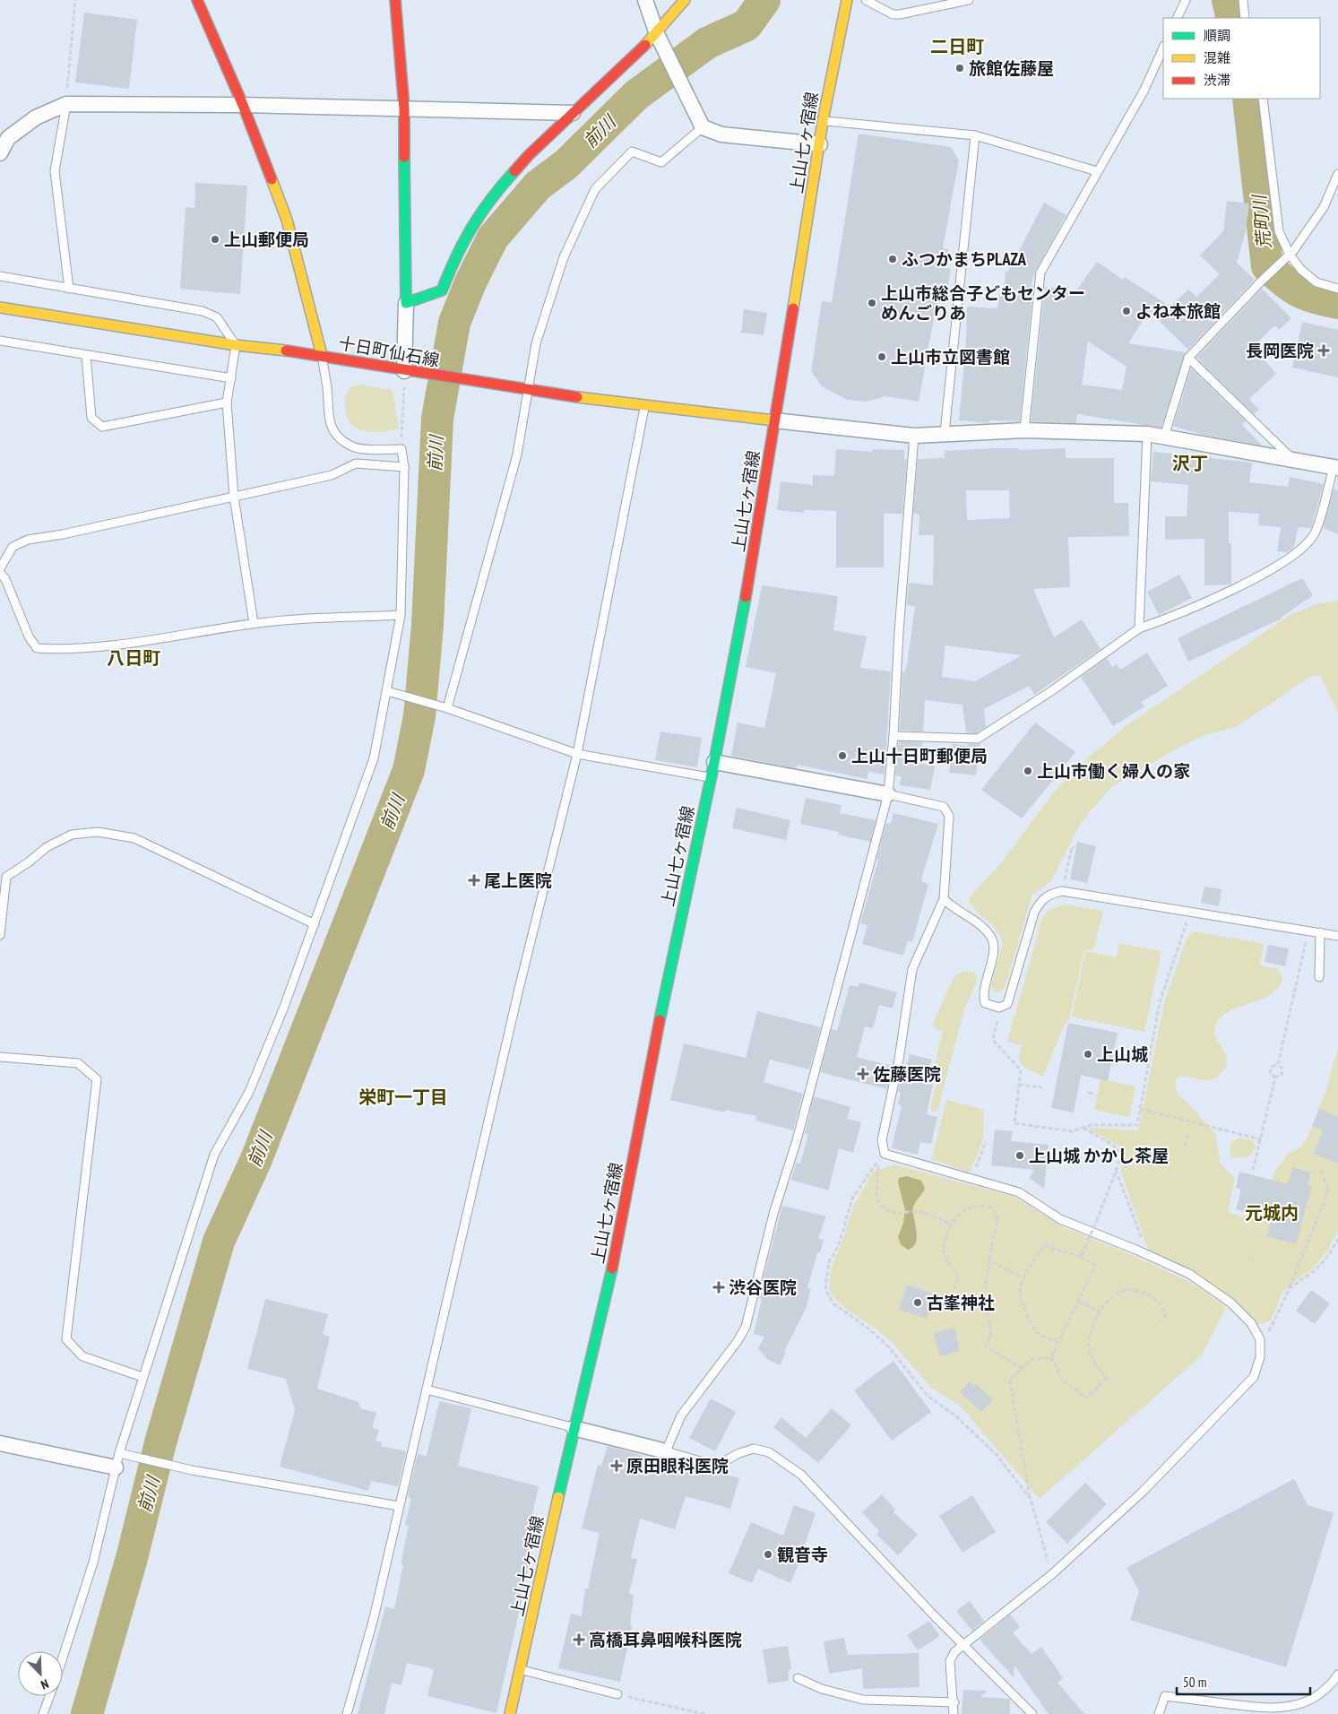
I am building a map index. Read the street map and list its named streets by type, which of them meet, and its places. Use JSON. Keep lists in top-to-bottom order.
{
  "streets": {
    "main road": ["上山七ヶ宿線", "十日町仙石線"]
  },
  "crossings": [
    ["上山七ヶ宿線", "十日町仙石線"]
  ],
  "districts": [
    "二日町",
    "沢丁",
    "八日町",
    "栄町一丁目",
    "元城内"
  ],
  "water": ["前川", "荒町川"],
  "places": {
    "other": [
      "旅館佐藤屋",
      "上山郵便局",
      "ふつかまちPLAZA",
      "上山市総合子どもセンター めんごりあ",
      "よね本旅館",
      "上山市立図書館",
      "上山十日町郵便局",
      "上山市働く婦人の家",
      "上山城",
      "上山城 かかし茶屋",
      "古峯神社",
      "観音寺"
    ],
    "health": [
      "長岡医院",
      "尾上医院",
      "佐藤医院",
      "渋谷医院",
      "原田眼科医院",
      "高橋耳鼻咽喉科医院"
    ]
  },
  "legend": ["順調", "混雑", "渋滞"],
  "scale_bar": "50 m",
  "north": "bottom right"
}
